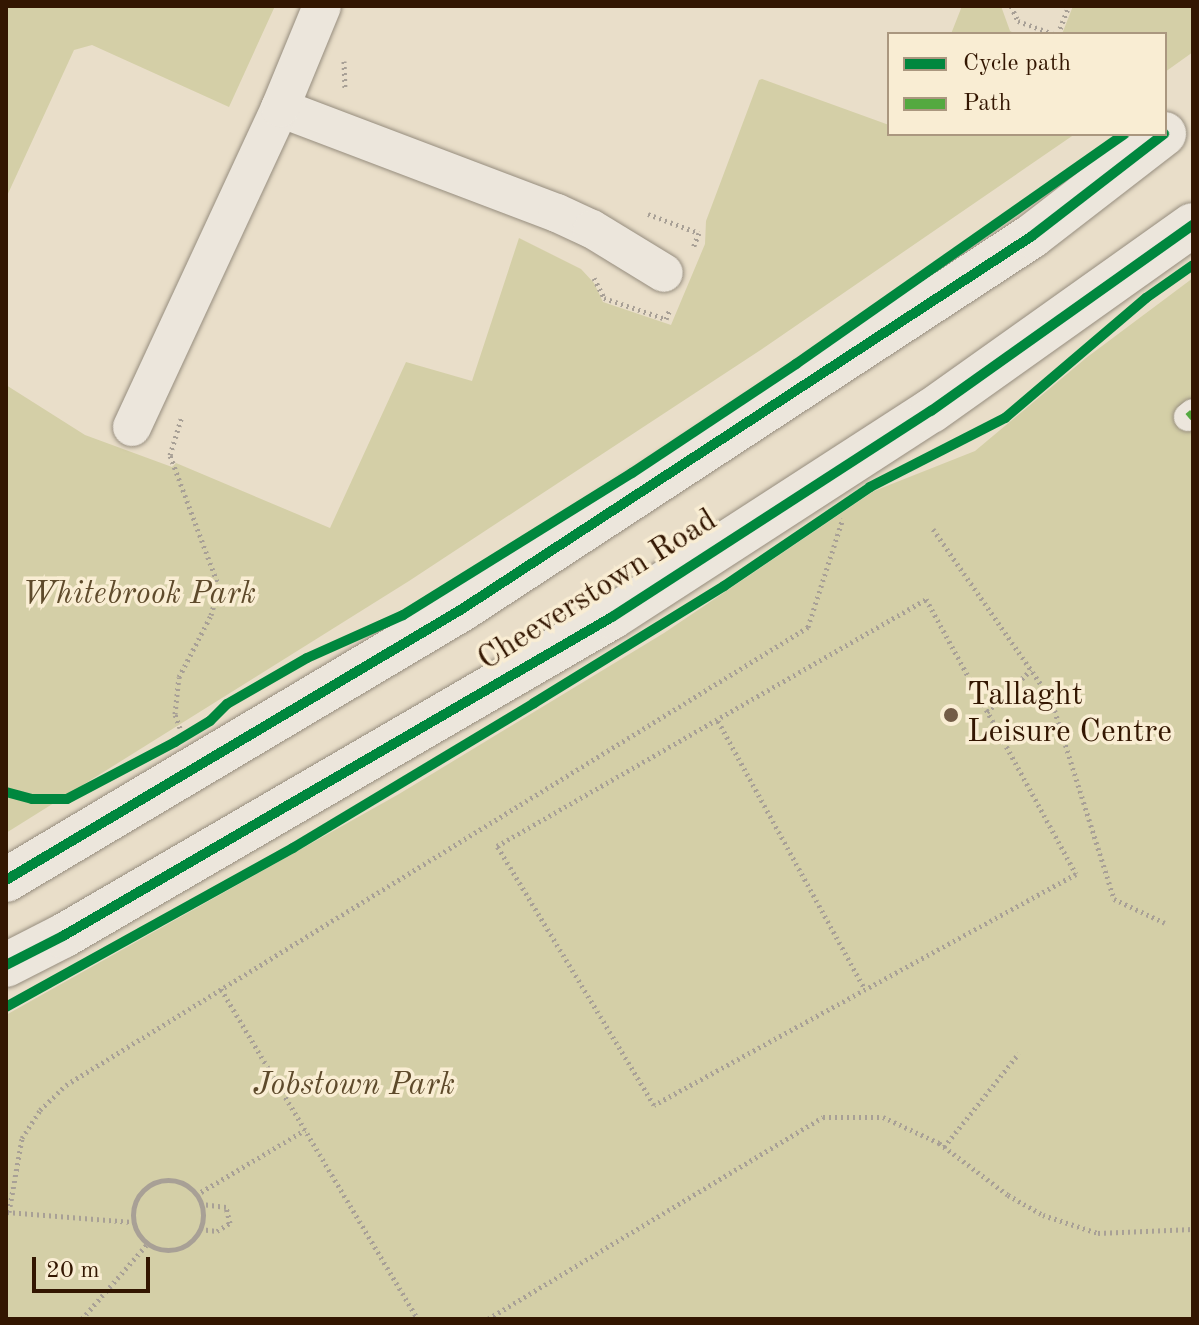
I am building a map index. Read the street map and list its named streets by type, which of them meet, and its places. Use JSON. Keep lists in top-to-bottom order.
{
  "streets": {
    "main road": ["Cheeverstown Road"]
  },
  "parks": ["Whitebrook Park", "Jobstown Park"],
  "places": ["Tallaght Leisure Centre"],
  "legend": ["Cycle path", "Path"],
  "scale_bar": "20 m"
}
